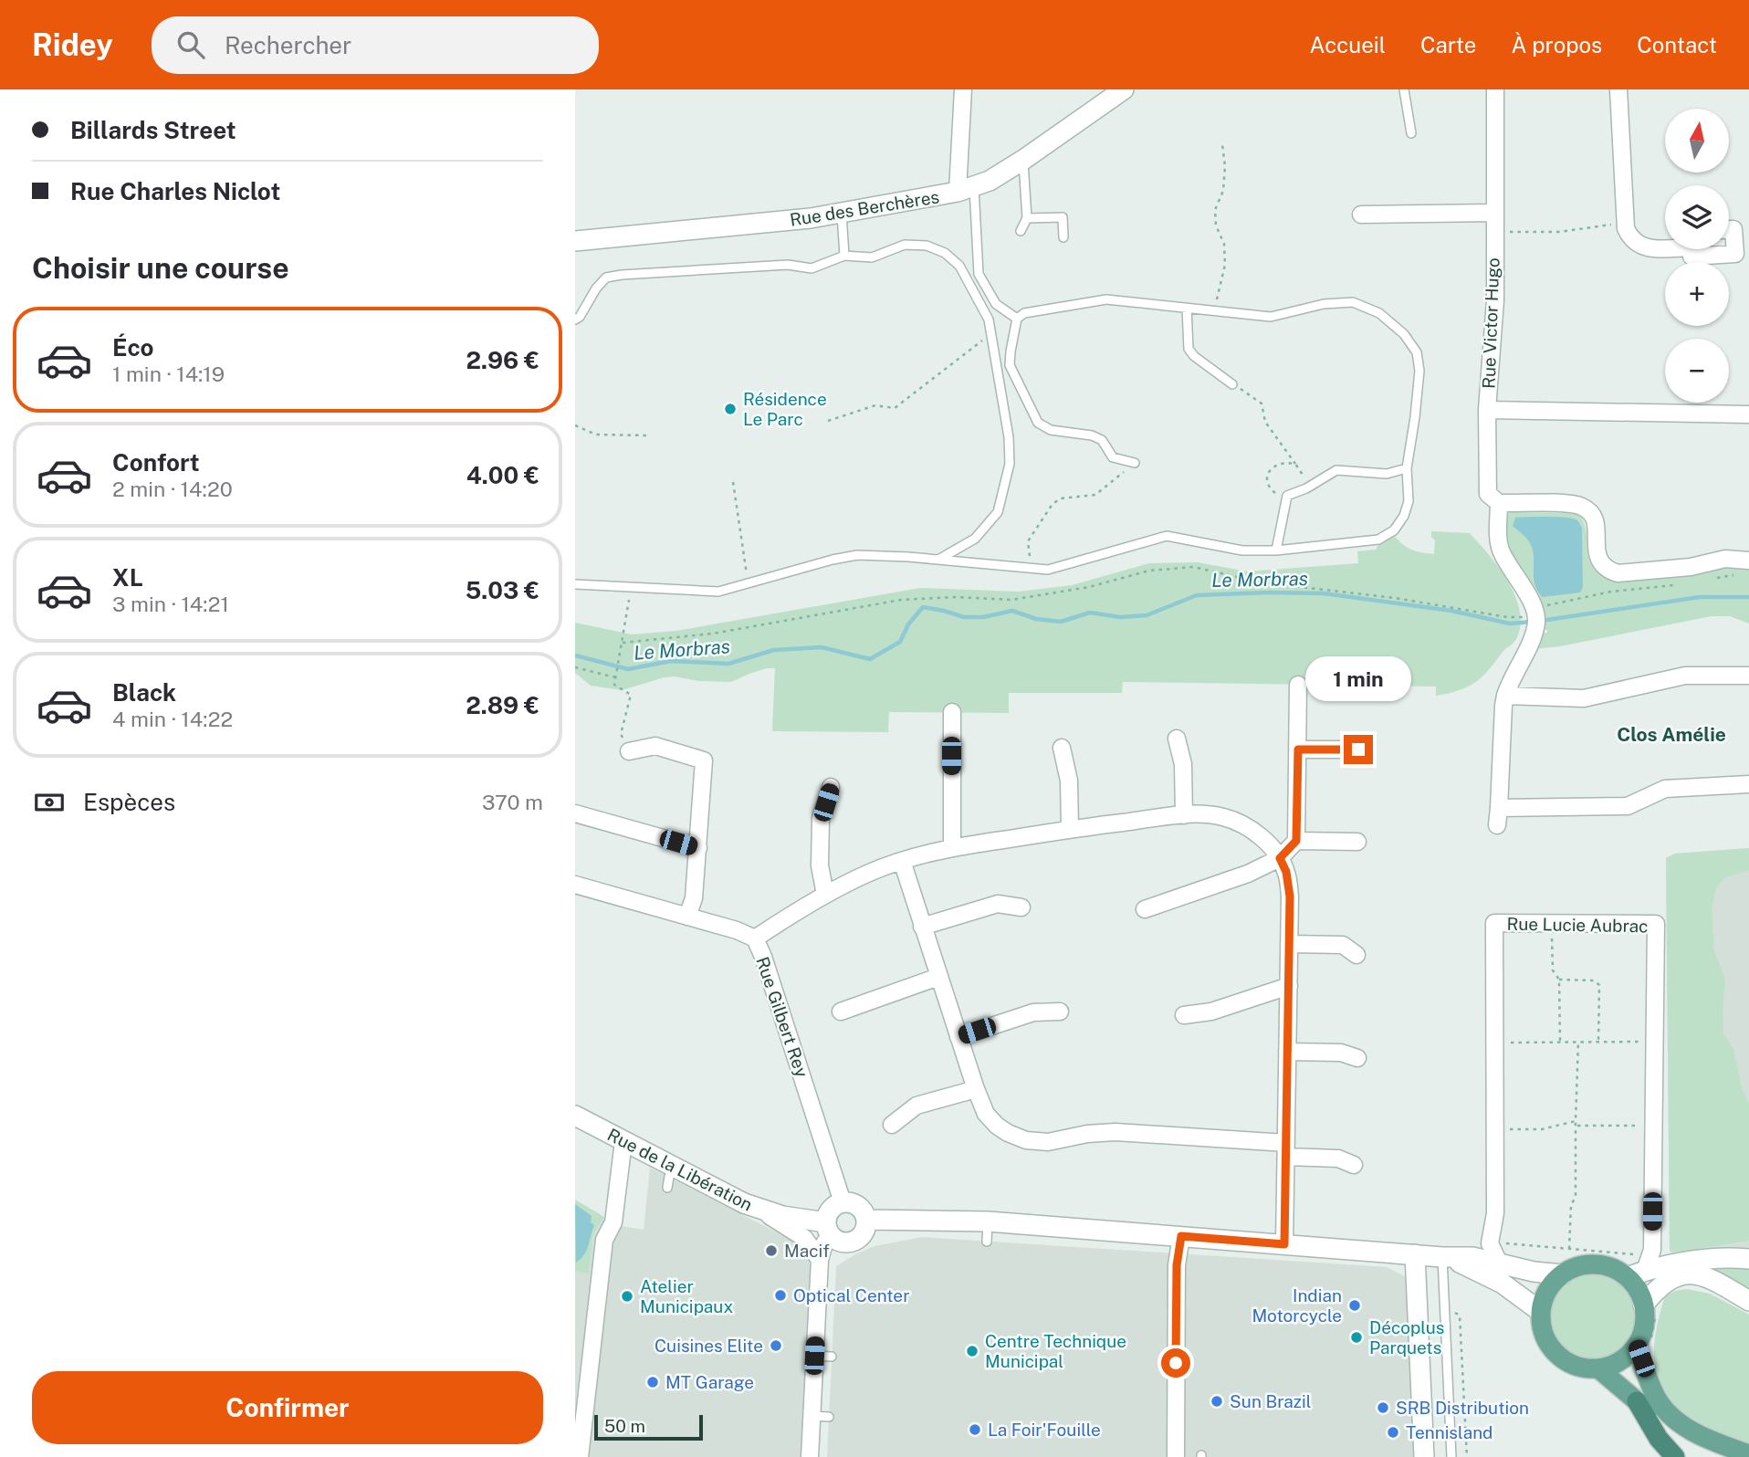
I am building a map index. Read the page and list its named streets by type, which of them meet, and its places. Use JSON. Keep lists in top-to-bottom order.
{
  "streets": {
    "street": [
      "Rue des Berchères",
      "Rue Victor Hugo",
      "Rue Lucie Aubrac",
      "Rue Gilbert Rey",
      "Rue de la Libération"
    ]
  },
  "crossings": [
    ["Rue Gilbert Rey", "Rue de la Libération"]
  ],
  "districts": ["Clos Amélie"],
  "water": ["Le Morbras"],
  "places": [
    "Résidence Le Parc",
    "Macif",
    "Optical Center",
    "Atelier Municipaux",
    "Indian Motorcycle",
    "Décoplus Parquets",
    "Cuisines Elite",
    "Centre Technique Municipal",
    "MT Garage",
    "Sun Brazil",
    "SRB Distribution",
    "La Foir'Fouille",
    "Tennisland"
  ],
  "scale_bar": "50 m",
  "north": "top",
  "page": {
    "header": "Ridey",
    "search": "Rechercher",
    "nav": [
      "Accueil",
      "Carte",
      "À propos",
      "Contact"
    ],
    "banner": ["Billards Street", "Rue Charles Niclot"],
    "map_buttons": ["+", "−"],
    "heading": "Choisir une course",
    "list": [
      {
        "name": "Éco",
        "note": "1 min · 14:19",
        "value": "2.96 €"
      },
      {
        "name": "Confort",
        "note": "2 min · 14:20",
        "value": "4.00 €"
      },
      {
        "name": "XL",
        "note": "3 min · 14:21",
        "value": "5.03 €"
      },
      {
        "name": "Black",
        "note": "4 min · 14:22",
        "value": "2.89 €"
      }
    ],
    "bubble": "1 min",
    "pay": ["Espèces", "370 m"],
    "buttons": "Confirmer",
    "scale": "50 m"
  }
}
